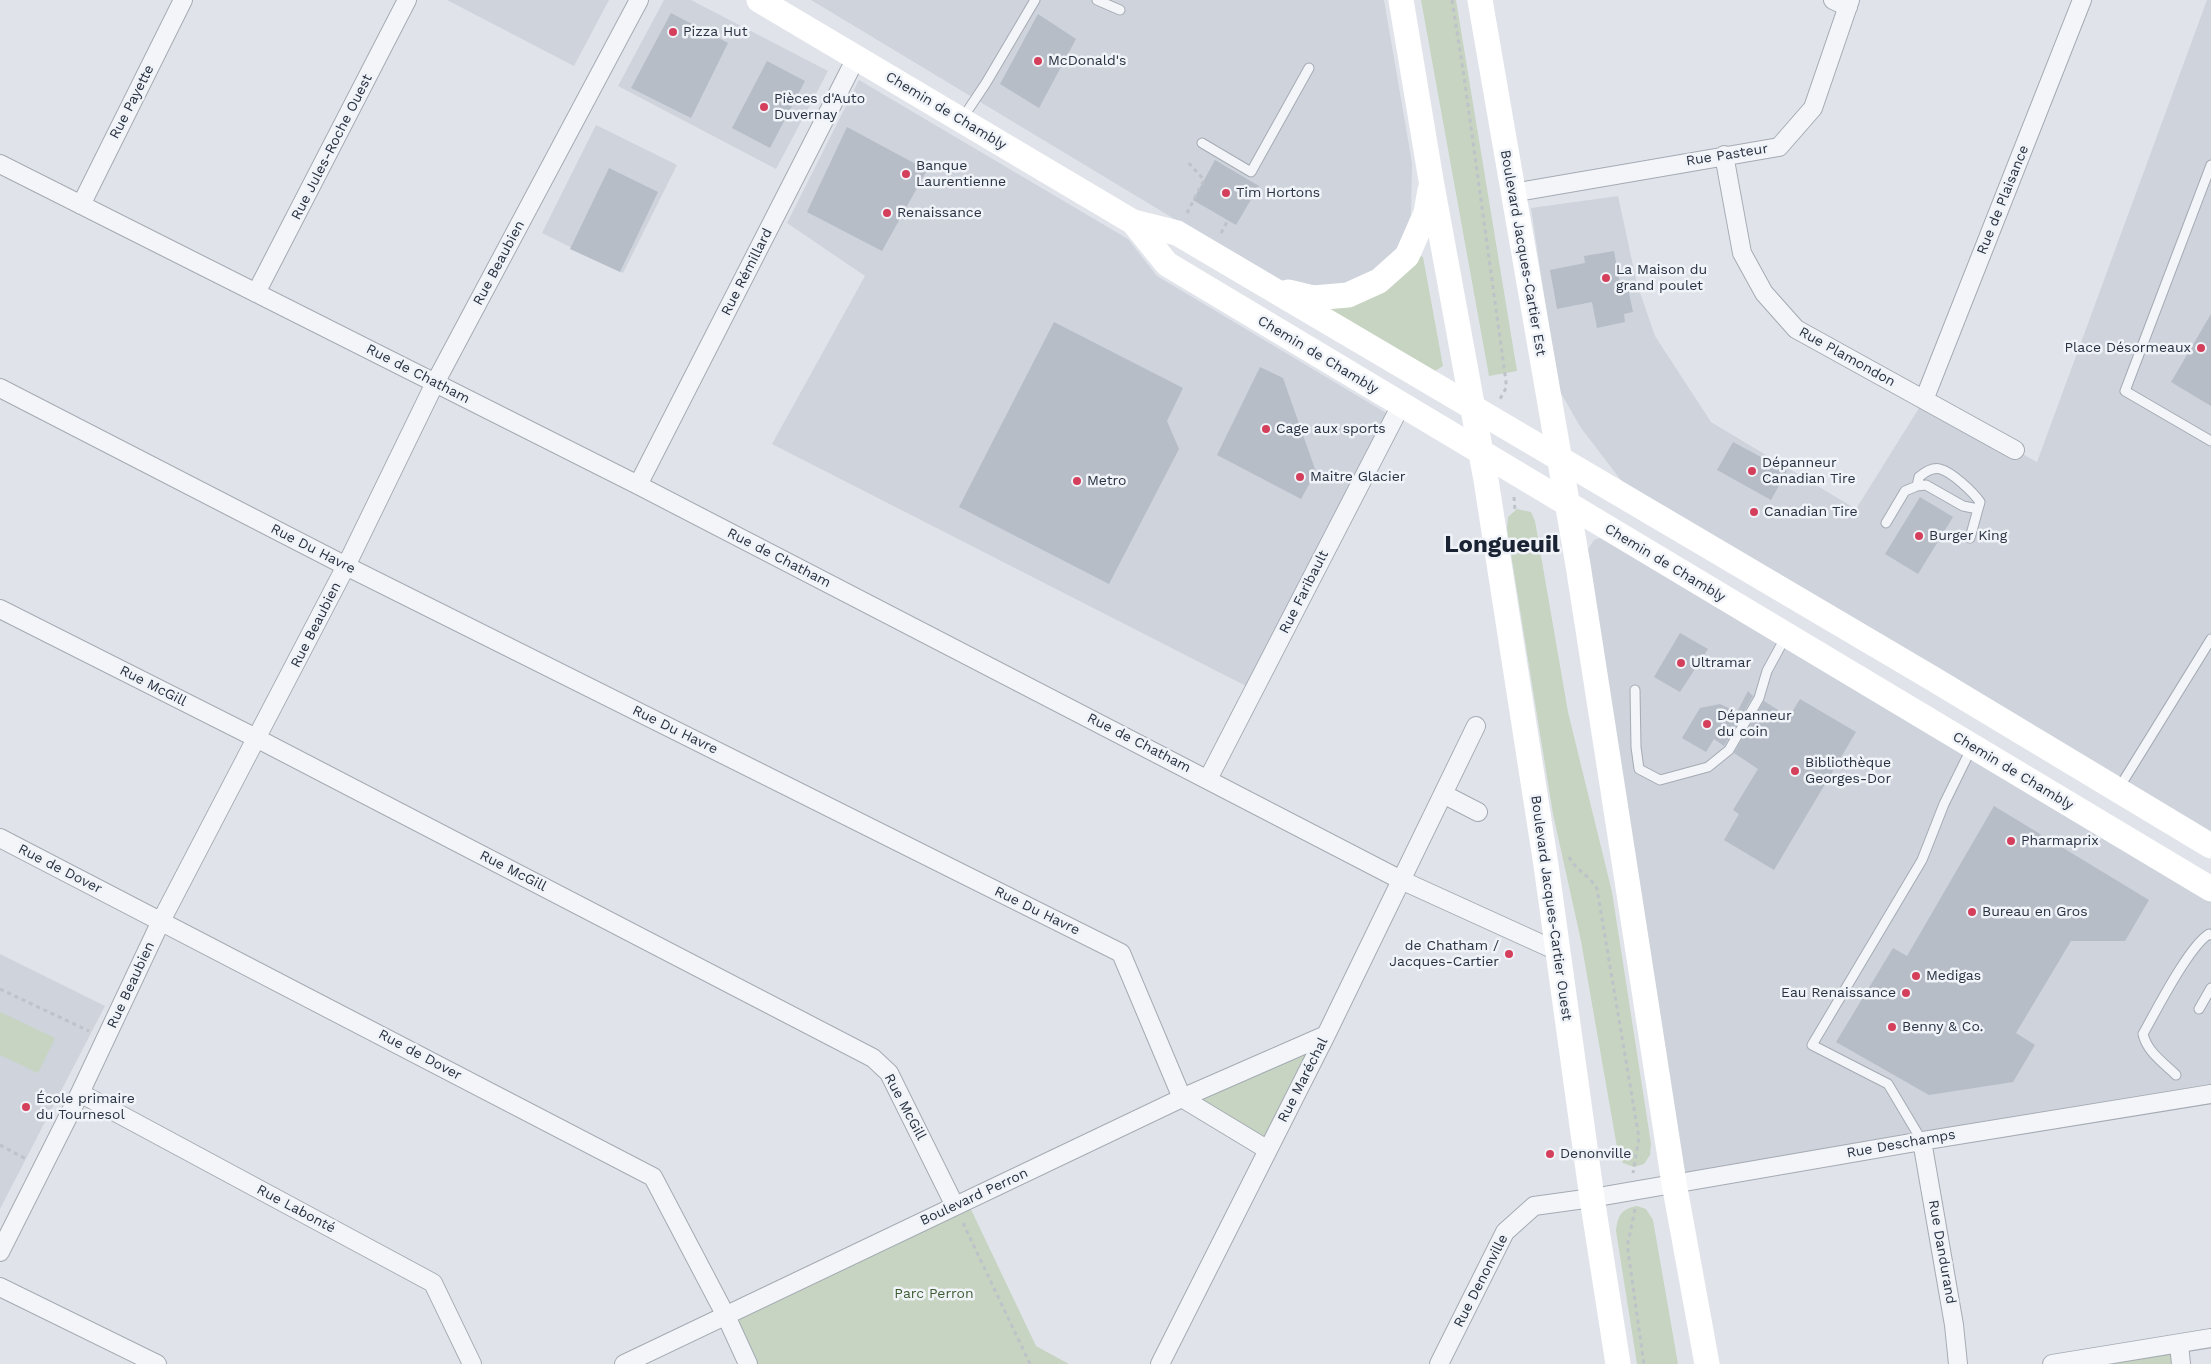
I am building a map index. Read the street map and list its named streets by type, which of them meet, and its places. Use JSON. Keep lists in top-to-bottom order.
{
  "streets": {
    "main road": ["Chemin de Chambly", "Boulevard Jacques-Cartier Est", "Boulevard Jacques-Cartier Ouest"],
    "street": [
      "Rue Payette",
      "Rue Jules-Roche Ouest",
      "Rue Pasteur",
      "Rue de Plaisance",
      "Rue Beaubien",
      "Rue Rémillard",
      "Rue Plamondon",
      "Rue de Chatham",
      "Rue Du Havre",
      "Rue Faribault",
      "Rue McGill",
      "Rue de Dover",
      "Rue Maréchal",
      "Rue Deschamps",
      "Boulevard Perron",
      "Rue Labonté",
      "Rue Dandurand",
      "Rue Denonville"
    ]
  },
  "crossings": [
    ["Rue Payette", "Rue de Chatham"],
    ["Chemin de Chambly", "Boulevard Jacques-Cartier Est"],
    ["Chemin de Chambly", "Rue Rémillard"],
    ["Chemin de Chambly", "Rue Faribault"],
    ["Chemin de Chambly", "Boulevard Jacques-Cartier Ouest"],
    ["Rue Jules-Roche Ouest", "Rue de Chatham"],
    ["Rue Pasteur", "Boulevard Jacques-Cartier Est"],
    ["Rue Pasteur", "Rue Plamondon"],
    ["Rue de Plaisance", "Rue Plamondon"],
    ["Rue Beaubien", "Rue de Chatham"],
    ["Rue Beaubien", "Rue Du Havre"],
    ["Rue Beaubien", "Rue McGill"],
    ["Rue Beaubien", "Rue de Dover"],
    ["Rue Beaubien", "Rue Labonté"],
    ["Rue Rémillard", "Rue de Chatham"],
    ["Rue de Chatham", "Rue Faribault"],
    ["Rue de Chatham", "Boulevard Jacques-Cartier Ouest"],
    ["Rue de Chatham", "Rue Maréchal"],
    ["Rue Du Havre", "Boulevard Perron"],
    ["Rue McGill", "Boulevard Perron"],
    ["Rue de Dover", "Boulevard Perron"],
    ["Boulevard Jacques-Cartier Ouest", "Rue Deschamps"],
    ["Boulevard Jacques-Cartier Ouest", "Rue Denonville"],
    ["Rue Maréchal", "Boulevard Perron"],
    ["Rue Deschamps", "Rue Dandurand"],
    ["Rue Deschamps", "Rue Denonville"]
  ],
  "districts": ["Longueuil"],
  "parks": ["Parc Perron"],
  "places": [
    "Pizza Hut",
    "McDonald's",
    "Pièces d'Auto Duvernay",
    "Banque Laurentienne",
    "Tim Hortons",
    "Renaissance",
    "La Maison du grand poulet",
    "Place Désormeaux",
    "Cage aux sports",
    "Dépanneur Canadian Tire",
    "Maitre Glacier",
    "Metro",
    "Canadian Tire",
    "Burger King",
    "Ultramar",
    "Dépanneur du coin",
    "Bibliothèque Georges-Dor",
    "Pharmaprix",
    "Bureau en Gros",
    "de Chatham / Jacques-Cartier",
    "Medigas",
    "Eau Renaissance",
    "Benny & Co.",
    "École primaire du Tournesol",
    "Denonville"
  ]
}
